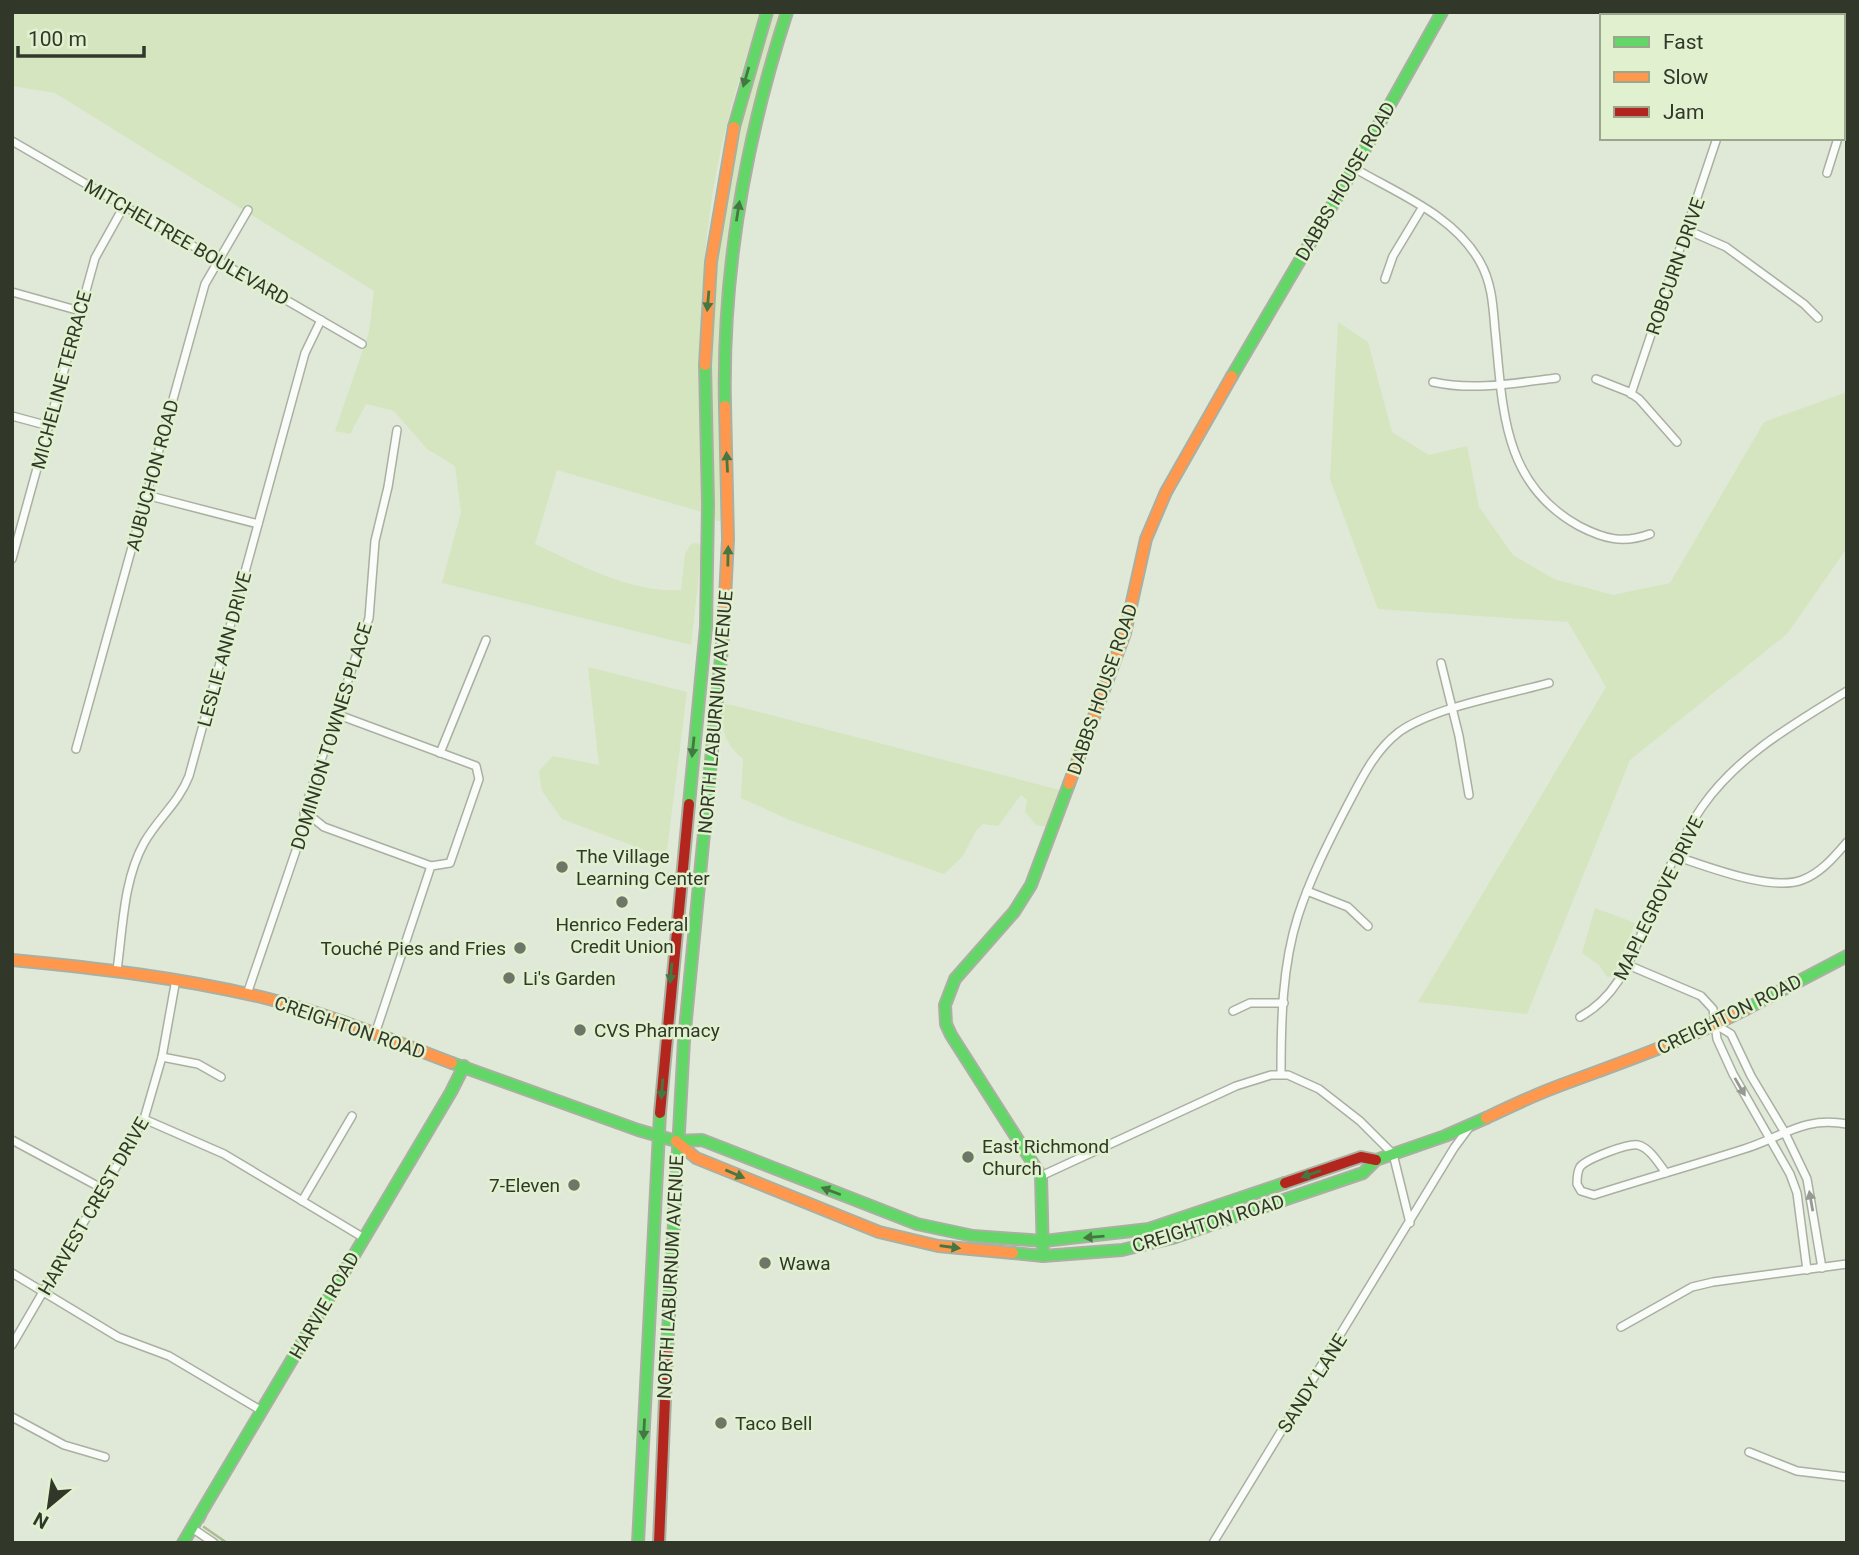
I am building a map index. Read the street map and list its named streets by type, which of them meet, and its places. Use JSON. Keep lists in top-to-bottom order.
{
  "streets": {
    "main road": [
      "DABBS HOUSE ROAD",
      "NORTH LABURNUM AVENUE",
      "CREIGHTON ROAD",
      "HARVIE ROAD"
    ],
    "street": [
      "MITCHELTREE BOULEVARD",
      "ROBCURN DRIVE",
      "MICHELINE TERRACE",
      "AUBUCHON ROAD",
      "LESLIE ANN DRIVE",
      "DOMINION TOWNES PLACE",
      "MAPLEGROVE DRIVE",
      "HARVEST CREST DRIVE",
      "SANDY LANE"
    ]
  },
  "crossings": [
    ["DABBS HOUSE ROAD", "CREIGHTON ROAD"],
    ["MITCHELTREE BOULEVARD", "MICHELINE TERRACE"],
    ["MITCHELTREE BOULEVARD", "AUBUCHON ROAD"],
    ["MITCHELTREE BOULEVARD", "LESLIE ANN DRIVE"],
    ["LESLIE ANN DRIVE", "CREIGHTON ROAD"],
    ["NORTH LABURNUM AVENUE", "CREIGHTON ROAD"],
    ["DOMINION TOWNES PLACE", "CREIGHTON ROAD"],
    ["CREIGHTON ROAD", "HARVEST CREST DRIVE"],
    ["CREIGHTON ROAD", "HARVIE ROAD"],
    ["CREIGHTON ROAD", "SANDY LANE"]
  ],
  "places": [
    "The Village Learning Center",
    "Henrico Federal Credit Union",
    "Touché Pies and Fries",
    "Li's Garden",
    "CVS Pharmacy",
    "East Richmond Church",
    "7-Eleven",
    "Wawa",
    "Taco Bell"
  ],
  "legend": ["Fast", "Slow", "Jam"],
  "scale_bar": "100 m",
  "north": "bottom left"
}
